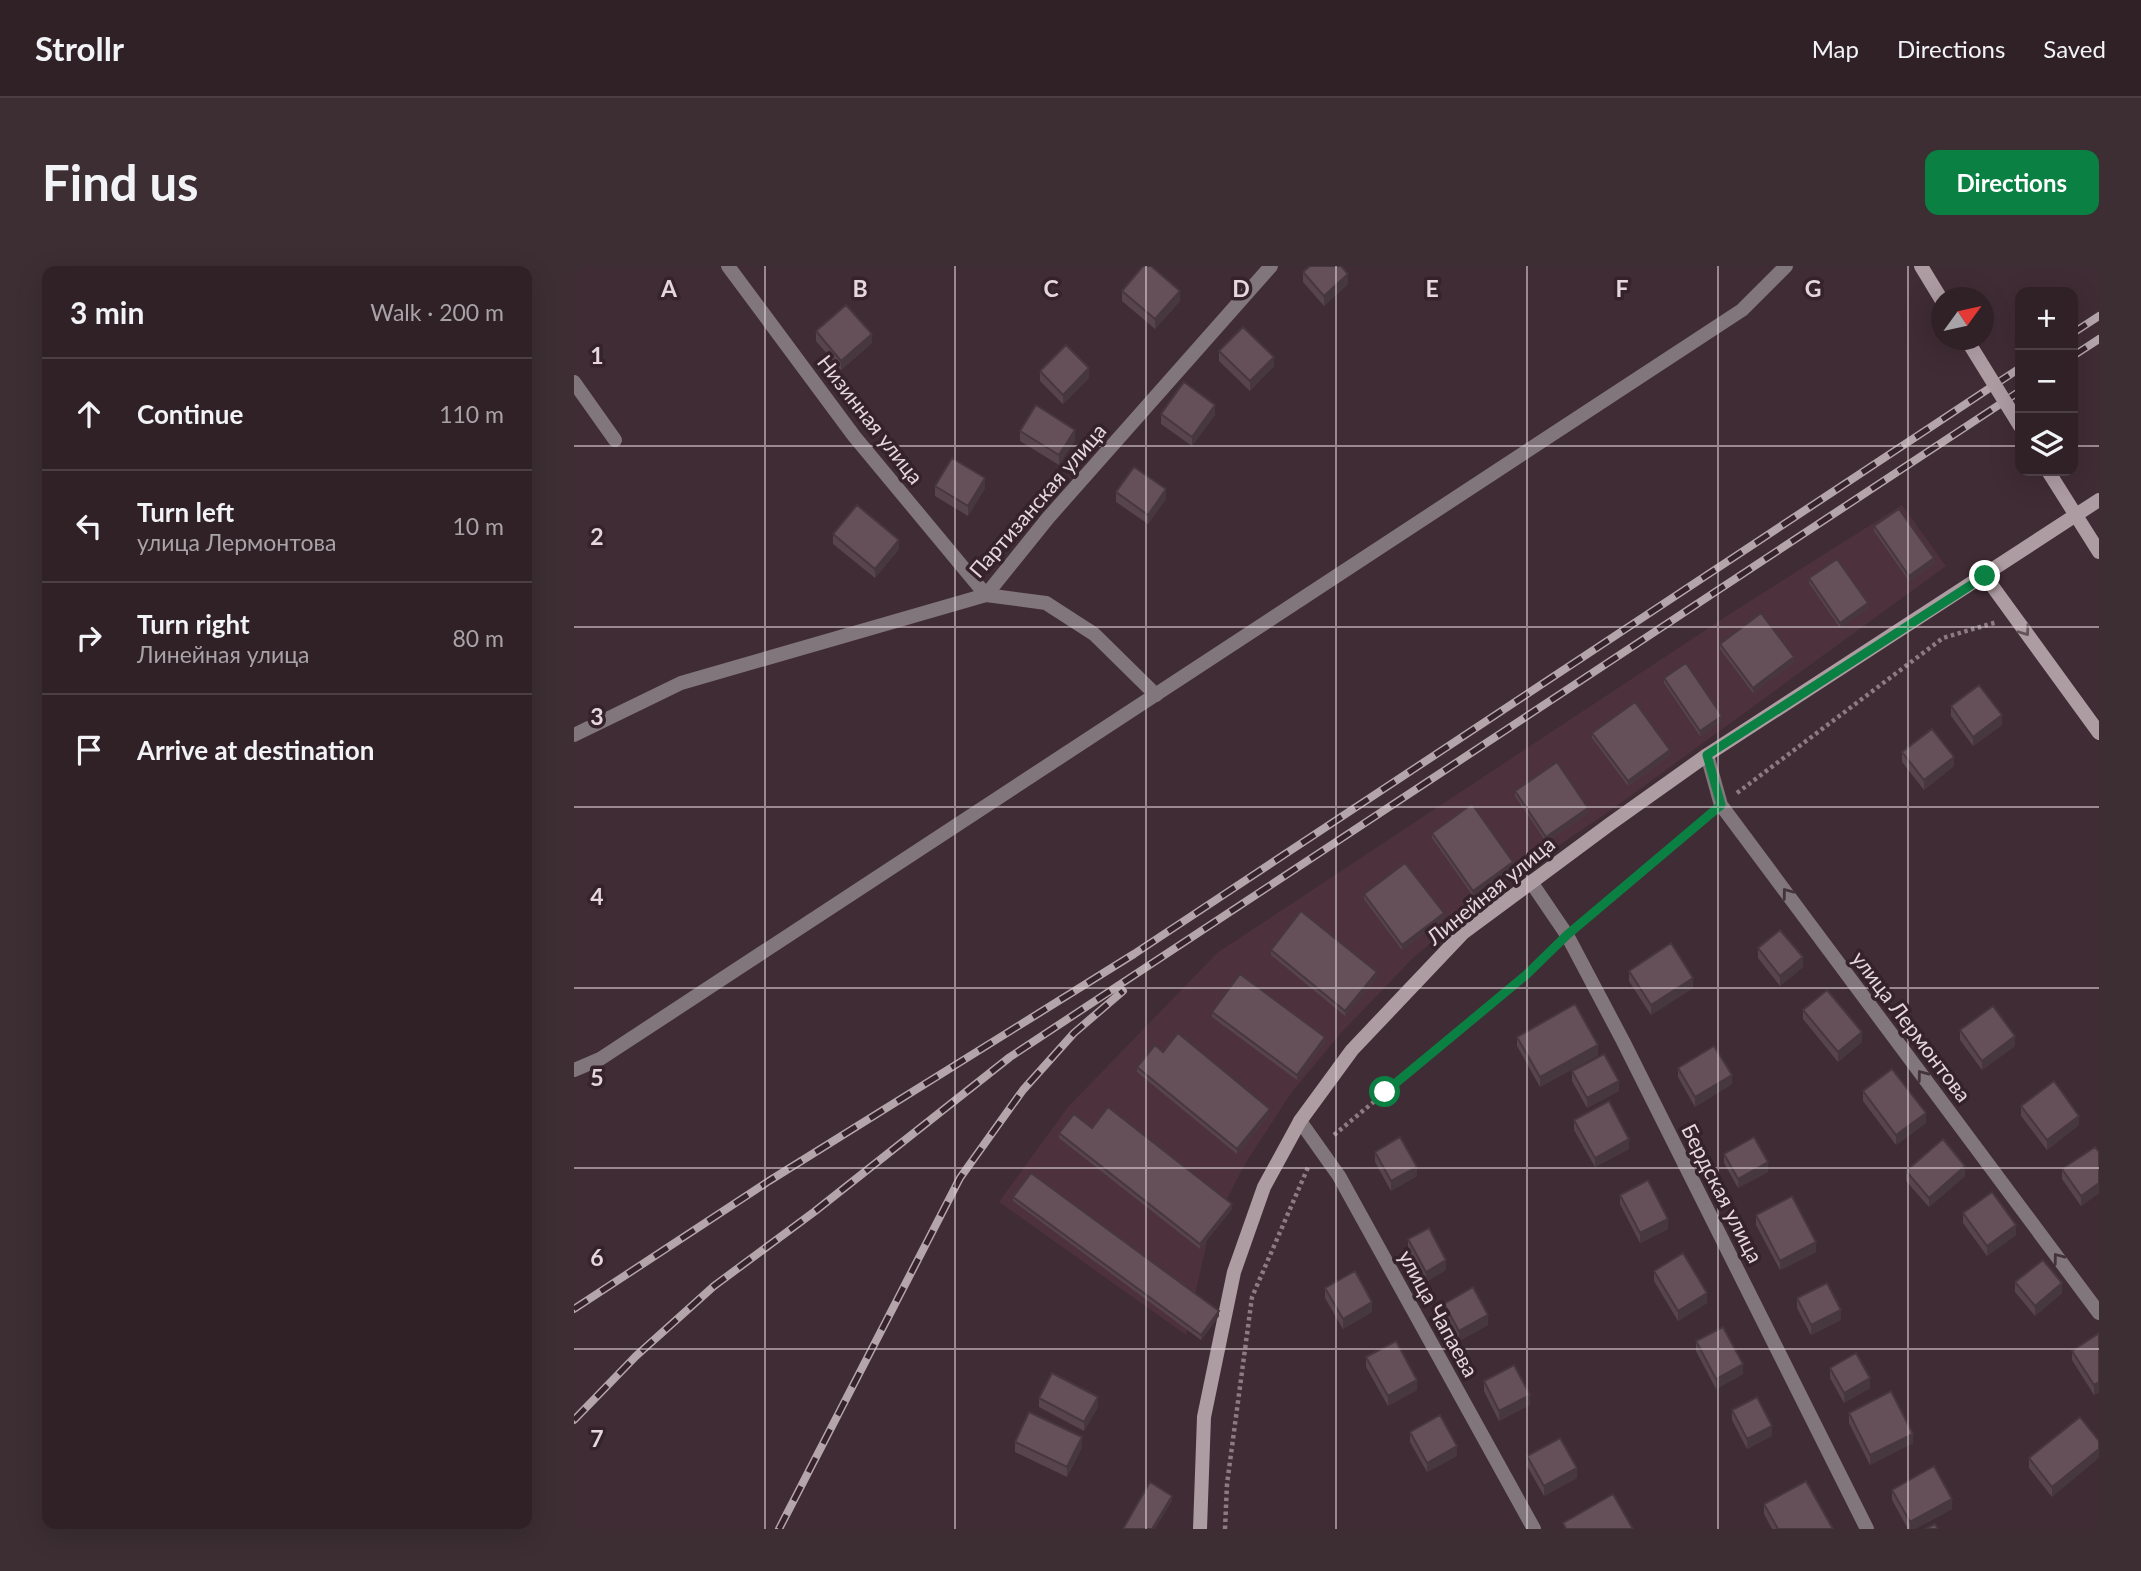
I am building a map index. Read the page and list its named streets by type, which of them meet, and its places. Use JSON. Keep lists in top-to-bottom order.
{
  "streets": {
    "main road": ["Линейная улица"],
    "street": [
      "Низинная улица",
      "Партизанская улица",
      "улица Лермонтова",
      "Бердская улица",
      "улица Чапаева"
    ]
  },
  "crossings": [
    ["Низинная улица", "Партизанская улица"],
    ["Линейная улица", "улица Лермонтова"],
    ["Линейная улица", "Бердская улица"],
    ["Линейная улица", "улица Чапаева"]
  ],
  "one_way": ["улица Лермонтова"],
  "north": "top right",
  "page": {
    "header": "Strollr",
    "nav": ["Map", "Directions", "Saved"],
    "buttons": "Directions",
    "title": "Find us",
    "heading": ["3 min", "Walk · 200 m"],
    "map_buttons": ["+", "−"],
    "list": [
      ["Continue", "110 m"],
      ["Turn left", "улица Лермонтова", "10 m"],
      ["Turn right", "Линейная улица", "80 m"],
      "Arrive at destination"
    ]
  },
  "grid": {
    "columns": [
      "A",
      "B",
      "C",
      "D",
      "E",
      "F",
      "G"
    ],
    "rows": [
      "1",
      "2",
      "3",
      "4",
      "5",
      "6",
      "7"
    ]
  }
}
